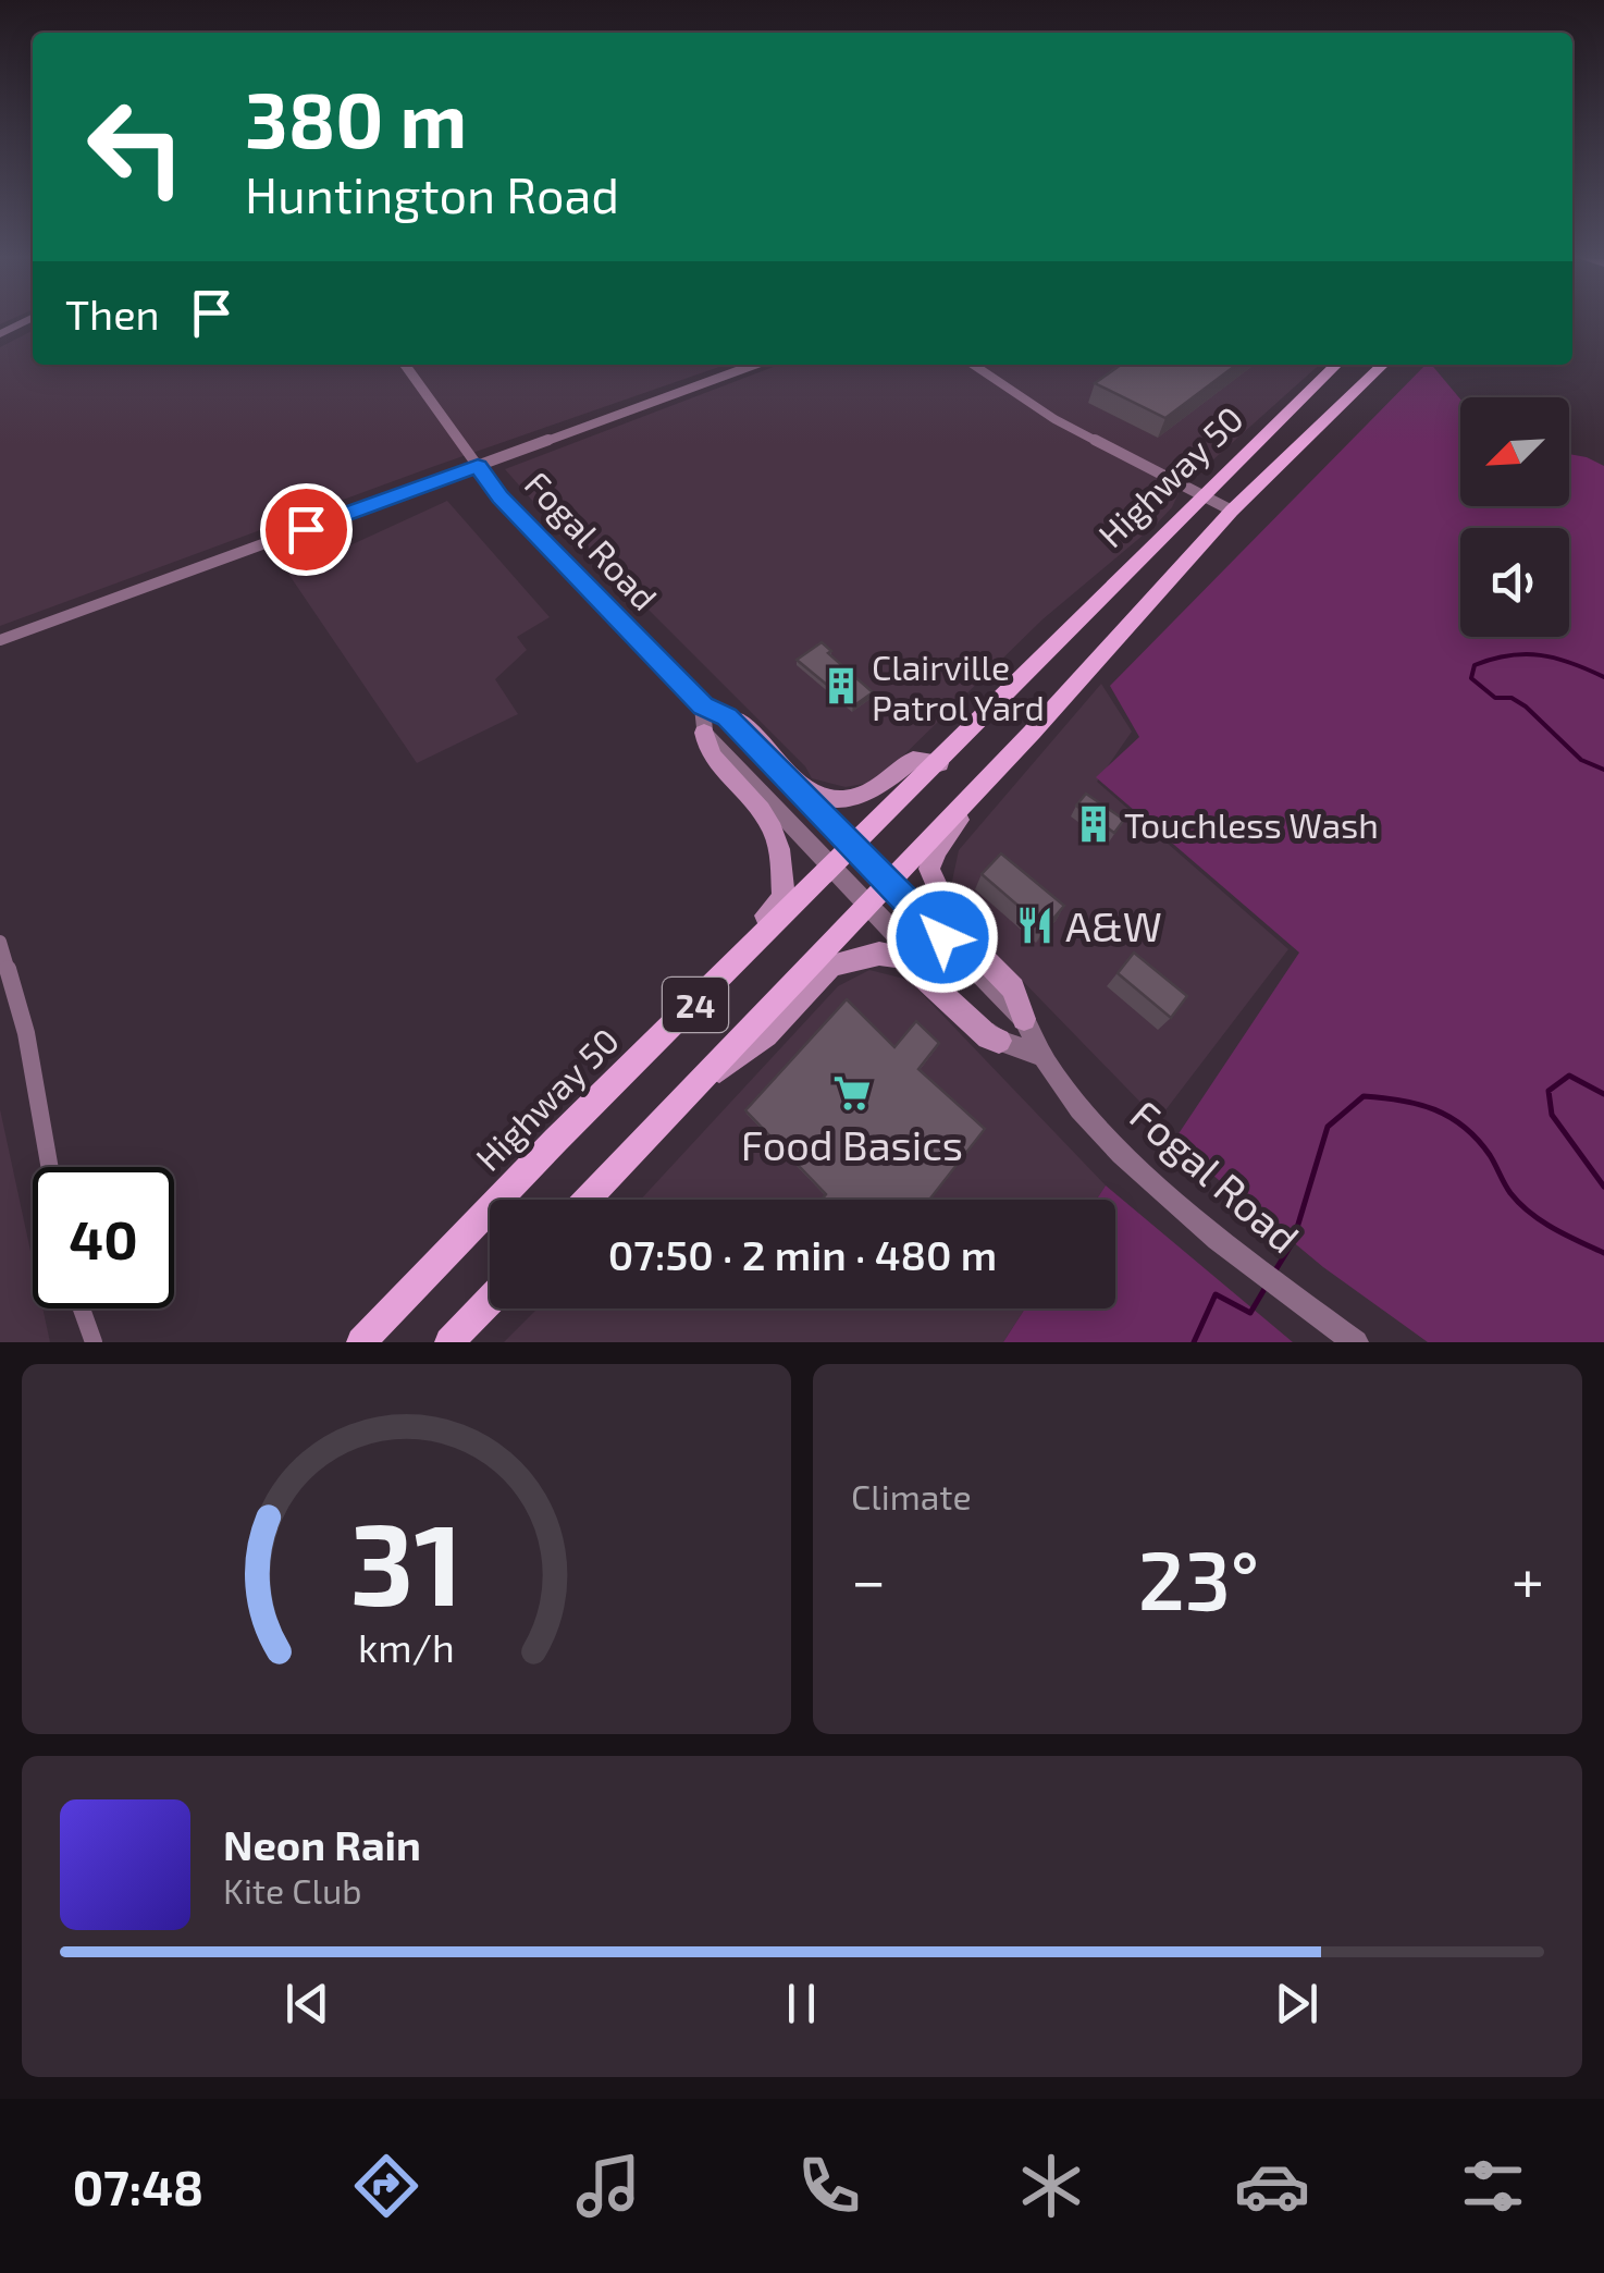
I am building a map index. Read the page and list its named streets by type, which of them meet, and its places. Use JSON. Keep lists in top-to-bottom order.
{
  "streets": {
    "main road": ["Highway 50", "24"],
    "street": ["Fogal Road"]
  },
  "crossings": [
    ["Highway 50", "Fogal Road"]
  ],
  "places": {
    "building": ["Clairville Patrol Yard", "Touchless Wash"],
    "restaurant": ["A&W"],
    "supermarket": ["Food Basics"]
  },
  "north": "bottom left",
  "page": {
    "turn": ["380 m", "Huntington Road"],
    "then": "Then",
    "limit": "40",
    "trip": "07:50 · 2 min · 480 m",
    "tile": "Climate",
    "heat": ["−", "23°", "+"],
    "song": ["Neon Rain", "Kite Club"],
    "tabs": "07:48",
    "gauge": ["31", "km/h"]
  }
}
